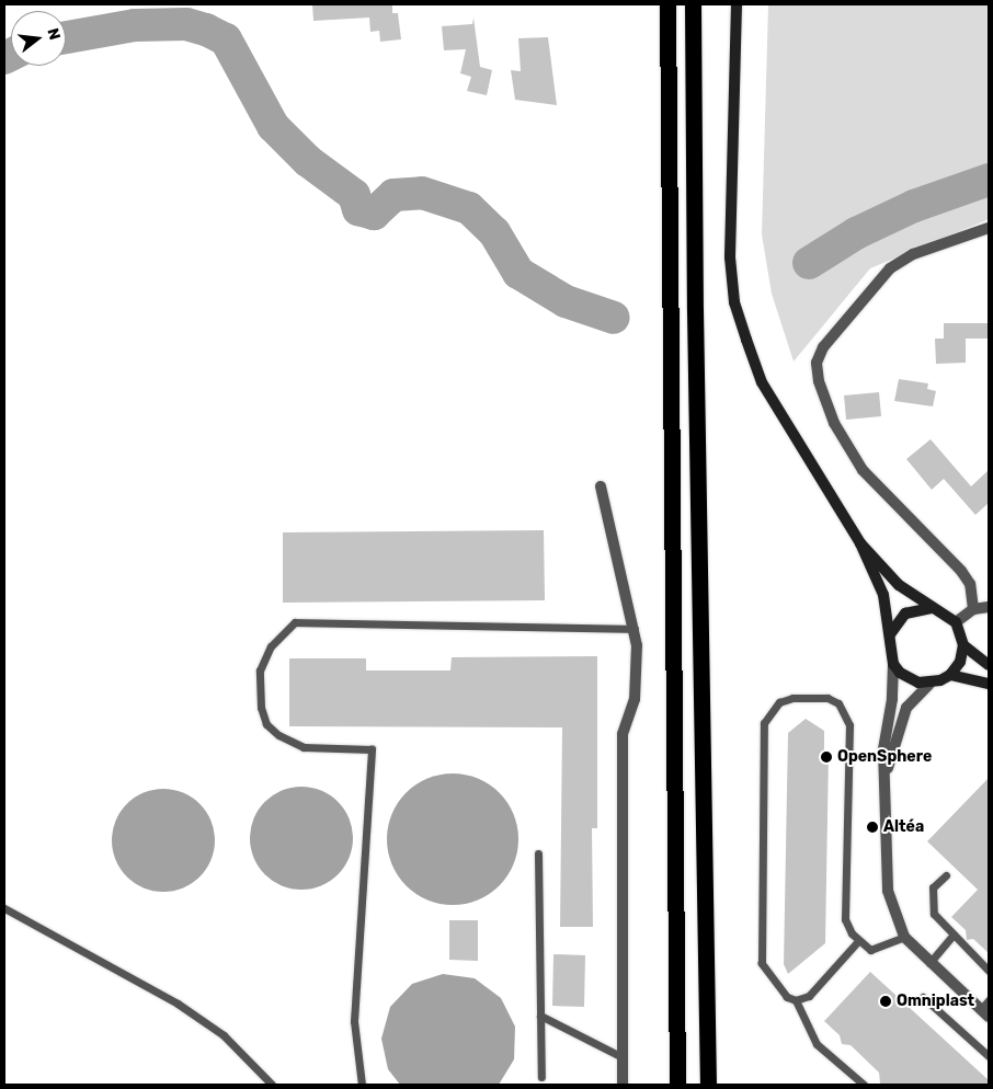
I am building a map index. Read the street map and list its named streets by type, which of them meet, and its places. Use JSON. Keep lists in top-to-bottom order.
{
  "places": ["OpenSphere", "Altéa", "Omniplast"],
  "north": "right"
}
